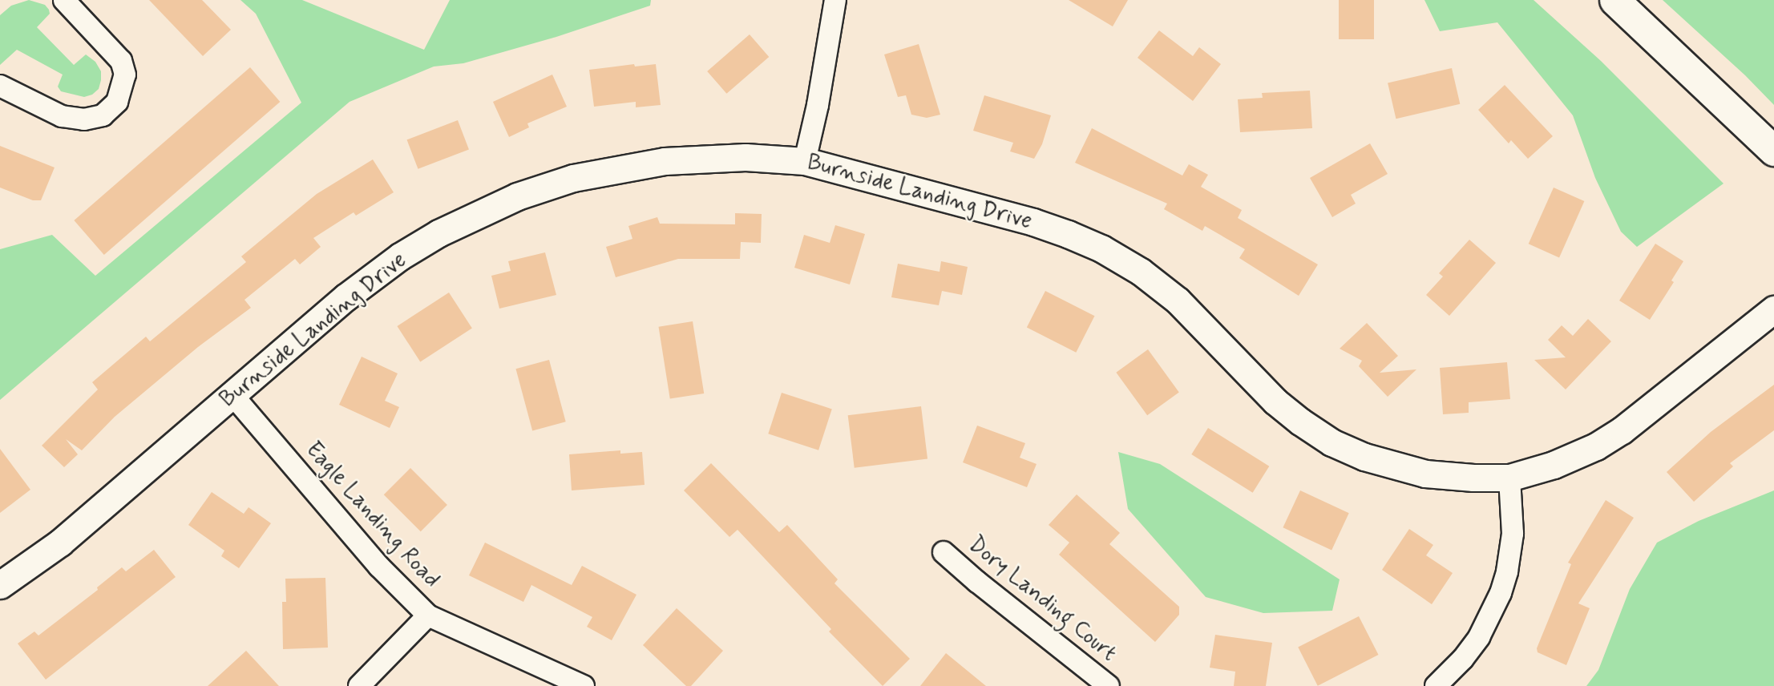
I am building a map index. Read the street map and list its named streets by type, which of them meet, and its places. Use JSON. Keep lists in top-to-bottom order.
{
  "streets": {
    "street": ["Burnside Landing Drive", "Eagle Landing Road", "Dory Landing Court"]
  },
  "crossings": [
    ["Burnside Landing Drive", "Eagle Landing Road"]
  ]
}
